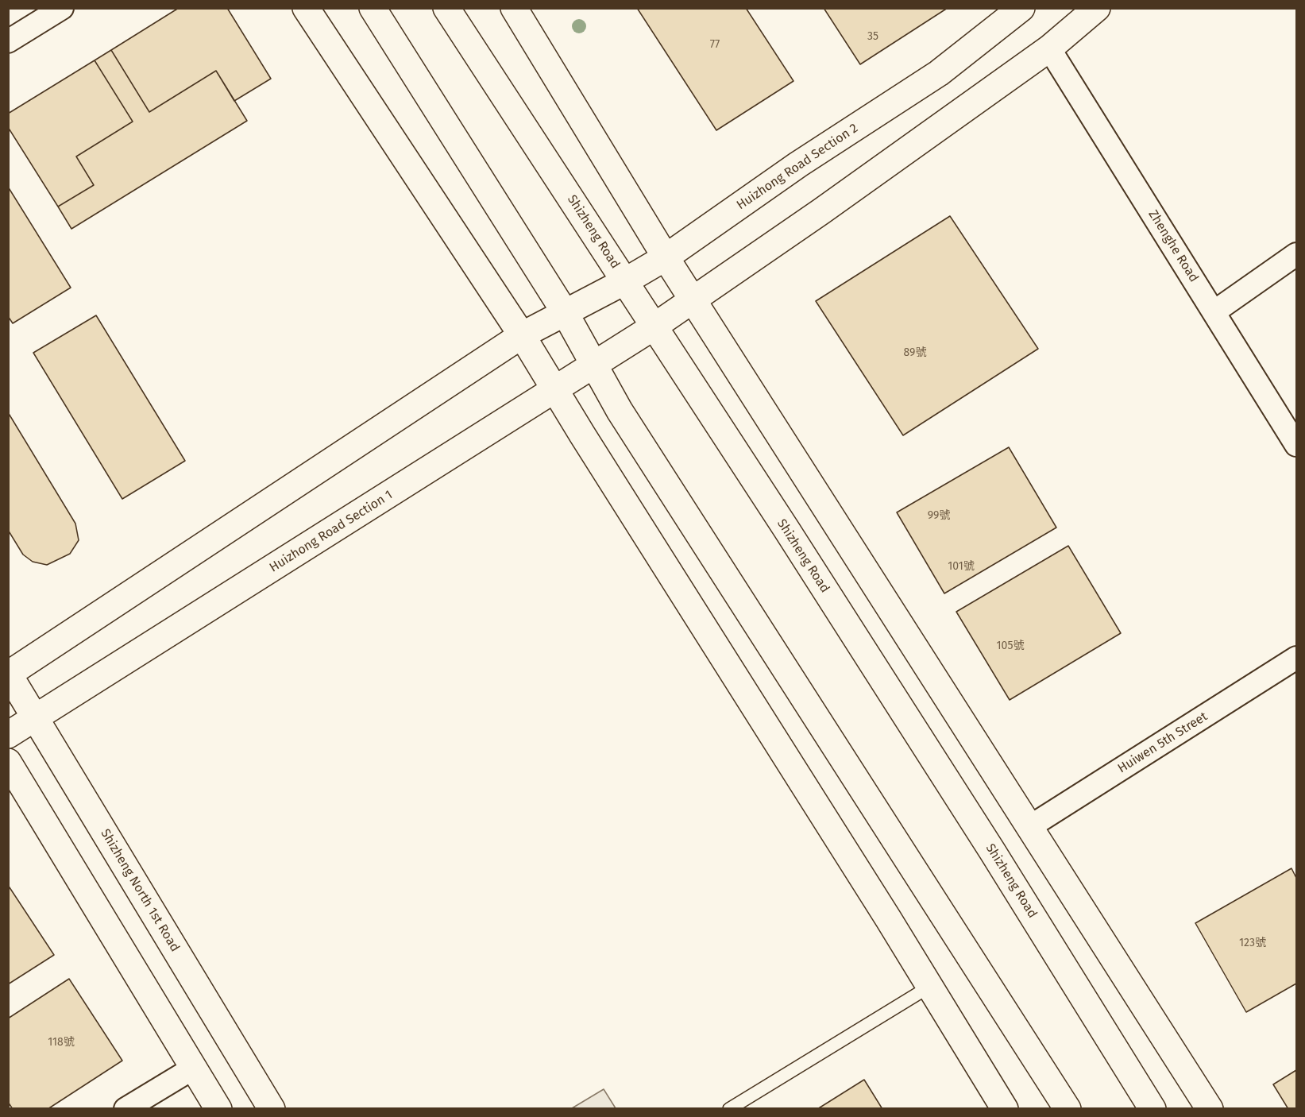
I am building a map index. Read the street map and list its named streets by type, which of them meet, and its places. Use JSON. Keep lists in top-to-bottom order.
{
  "streets": {
    "street": [
      "Huizhong Road Section 2",
      "Shizheng Road",
      "Zhenghe Road",
      "Huizhong Road Section 1",
      "Huiwen 5th Street",
      "Shizheng North 1st Road"
    ]
  },
  "crossings": [
    ["Huizhong Road Section 2", "Shizheng Road"],
    ["Shizheng Road", "Huizhong Road Section 1"],
    ["Huizhong Road Section 1", "Shizheng North 1st Road"]
  ],
  "house_numbers": [
    "35",
    "77",
    "89號",
    "99號",
    "101號",
    "105號",
    "123號",
    "118號"
  ]
}
